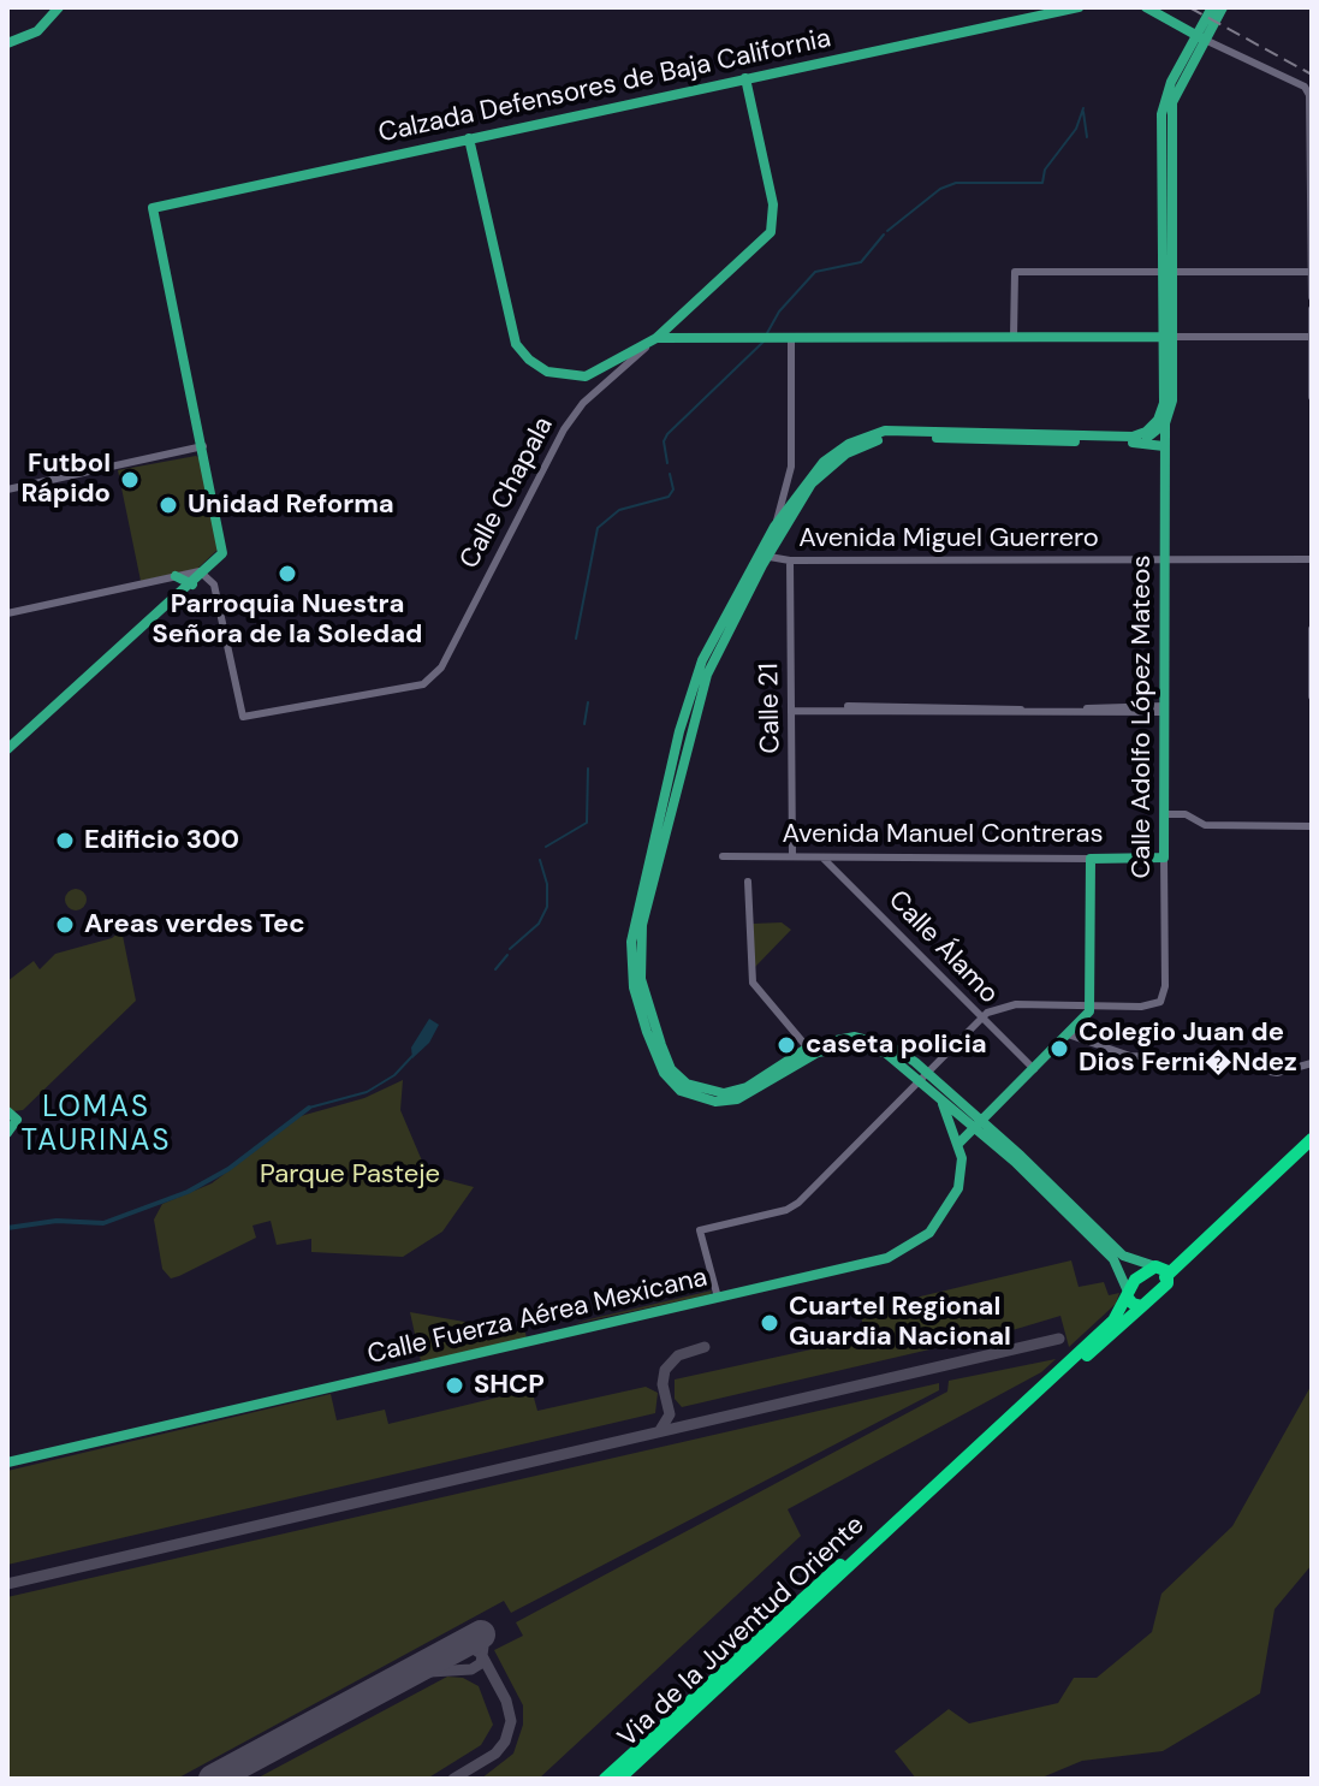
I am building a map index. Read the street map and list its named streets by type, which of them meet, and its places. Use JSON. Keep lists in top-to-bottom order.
{
  "streets": {
    "highway": ["Via de la Juventud Oriente"],
    "main road": [
      "Calzada Defensores de Baja California",
      "Calle Chapala",
      "Calle Adolfo López Mateos",
      "Avenida Manuel Contreras",
      "Calle Fuerza Aérea Mexicana"
    ],
    "street": ["Avenida Miguel Guerrero", "Calle 21", "Calle Álamo"]
  },
  "crossings": [
    ["Calzada Defensores de Baja California", "Calle Chapala"],
    ["Avenida Miguel Guerrero", "Calle 21"],
    ["Avenida Miguel Guerrero", "Calle Adolfo López Mateos"],
    ["Calle 21", "Avenida Manuel Contreras"],
    ["Calle Adolfo López Mateos", "Avenida Manuel Contreras"],
    ["Avenida Manuel Contreras", "Calle Álamo"]
  ],
  "districts": ["LOMAS TAURINAS"],
  "parks": ["Parque Pasteje"],
  "places": [
    "Futbol Rápido",
    "Unidad Reforma",
    "Parroquia Nuestra Señora de la Soledad",
    "Edificio 300",
    "Areas verdes Tec",
    "caseta policia",
    "Colegio Juan de Dios Ferni�Ndez",
    "Cuartel Regional Guardia Nacional",
    "SHCP"
  ]
}
